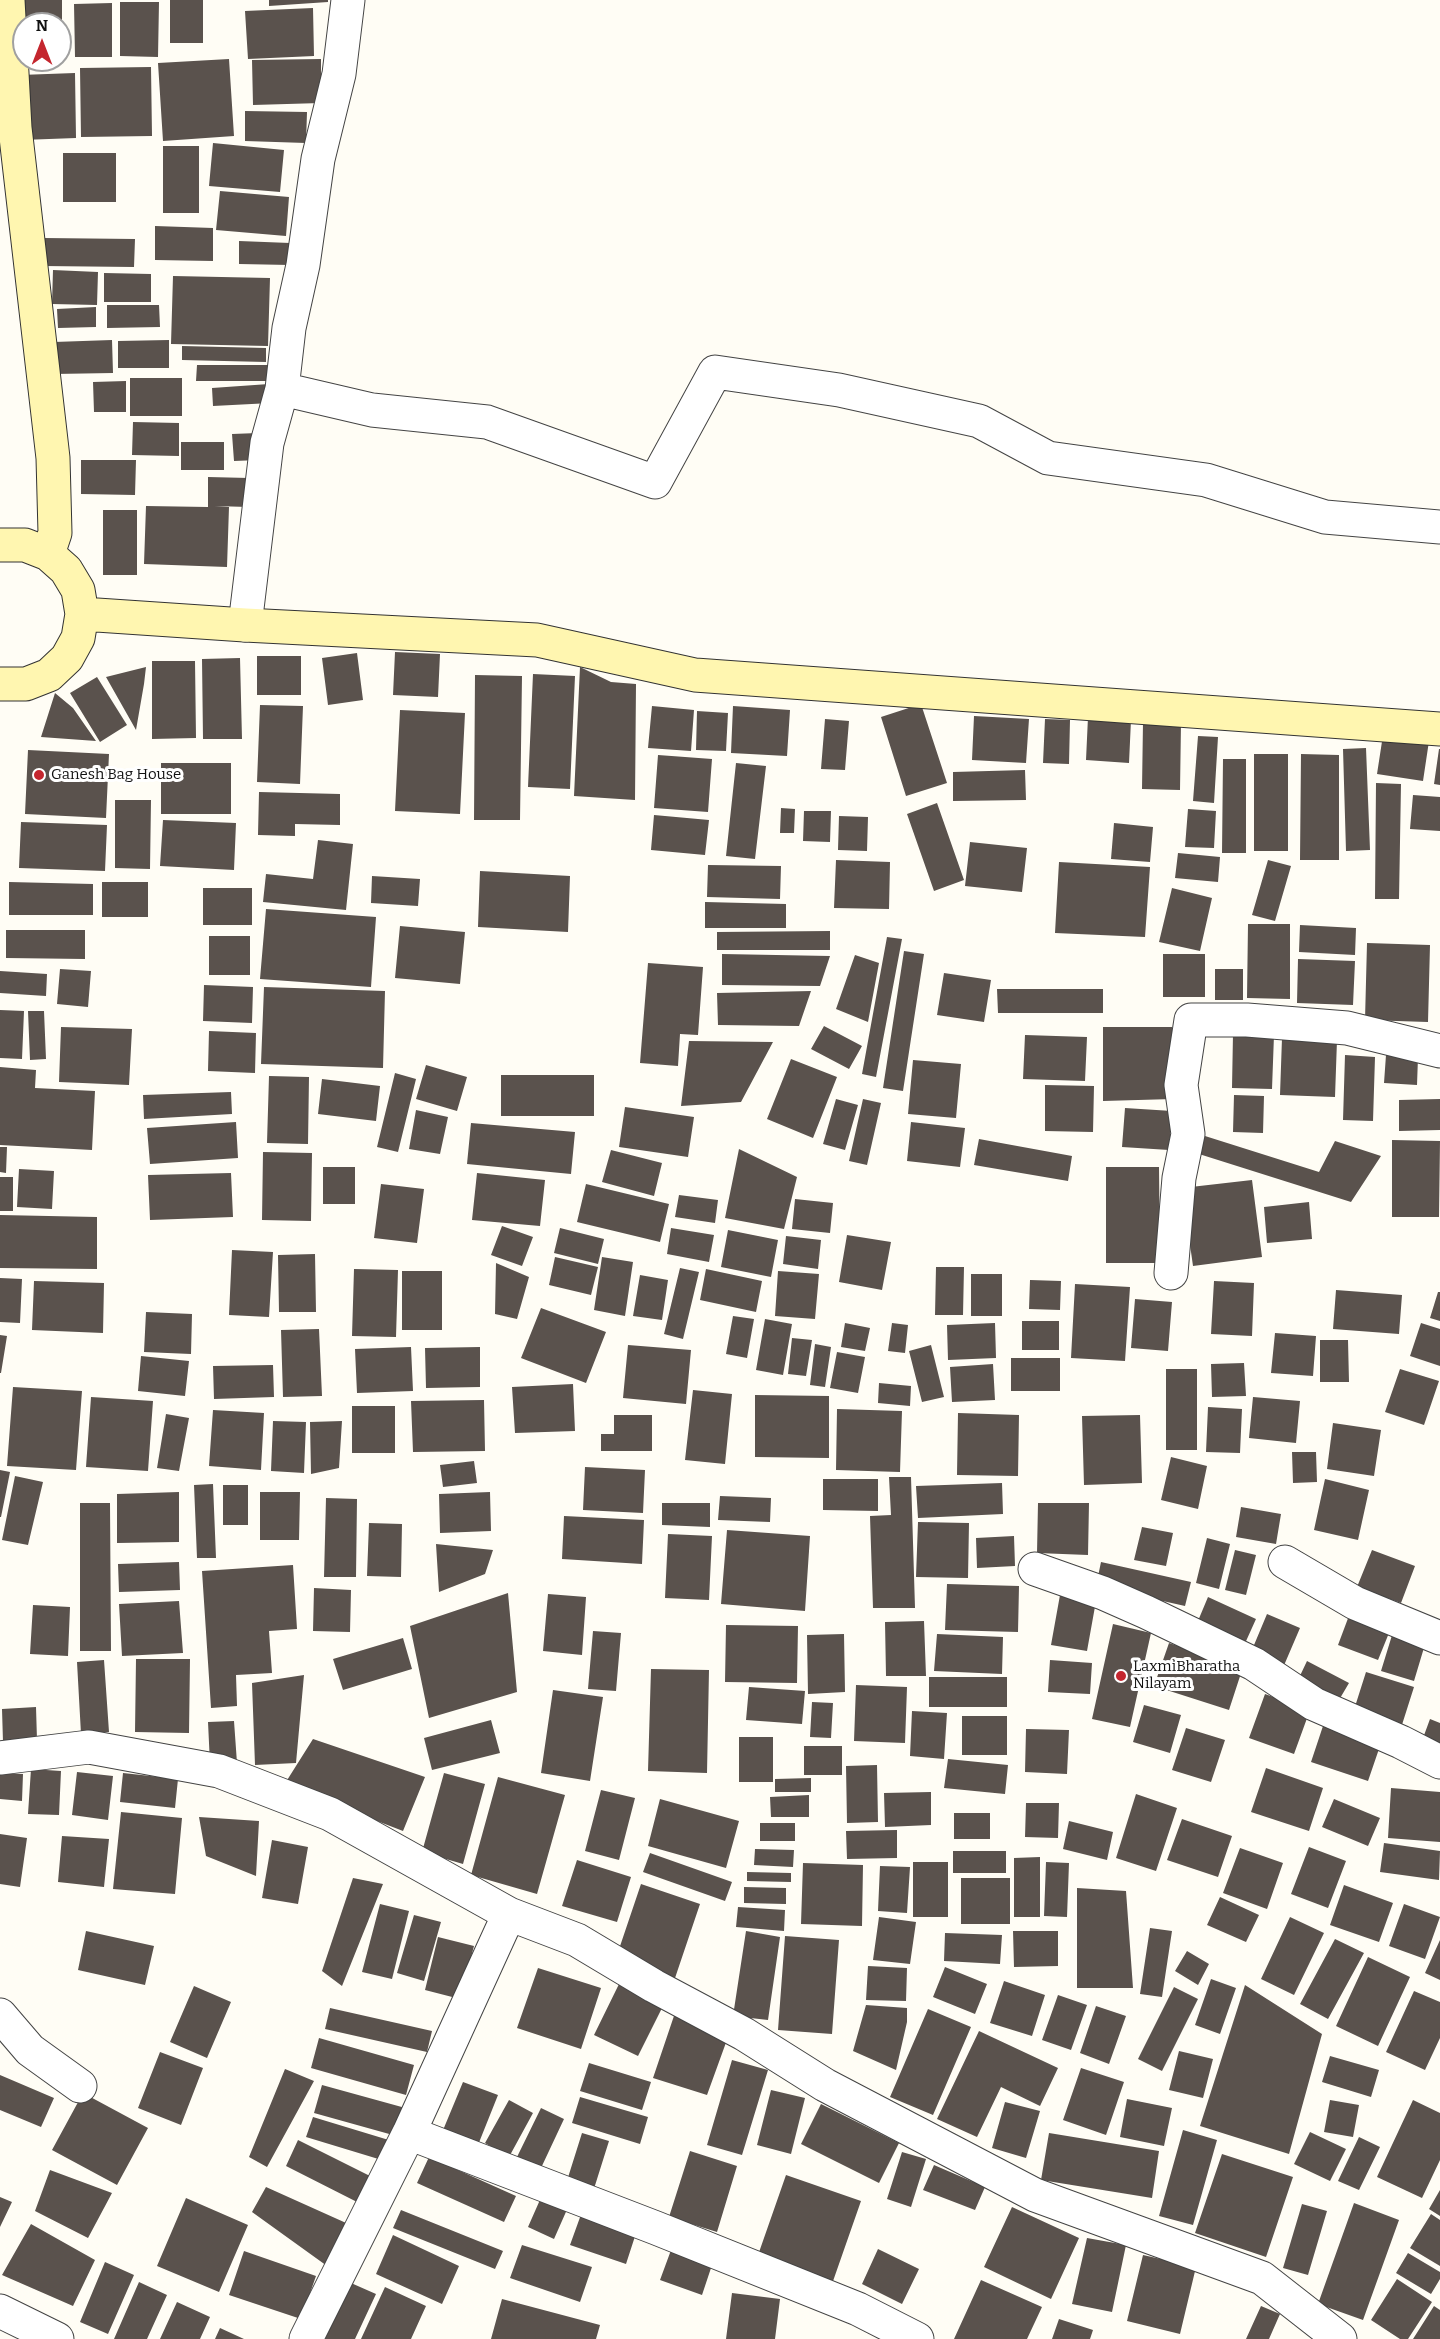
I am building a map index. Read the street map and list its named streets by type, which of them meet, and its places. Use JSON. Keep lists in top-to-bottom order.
{
  "places": ["Ganesh Bag House", "LaxmiBharatha Nilayam"],
  "north": "top"
}
